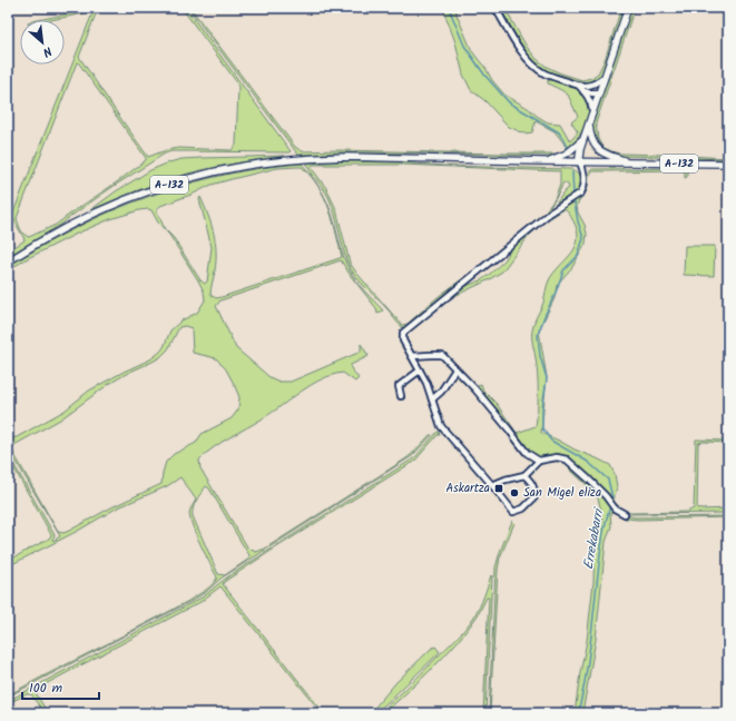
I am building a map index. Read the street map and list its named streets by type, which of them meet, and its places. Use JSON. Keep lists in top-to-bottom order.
{
  "streets": {
    "main road": ["A-132"]
  },
  "water": ["Errekabarri"],
  "places": {
    "transit": ["Askartza"],
    "other": ["San Migel eliza"]
  },
  "scale_bar": "100 m",
  "north": "bottom right"
}
